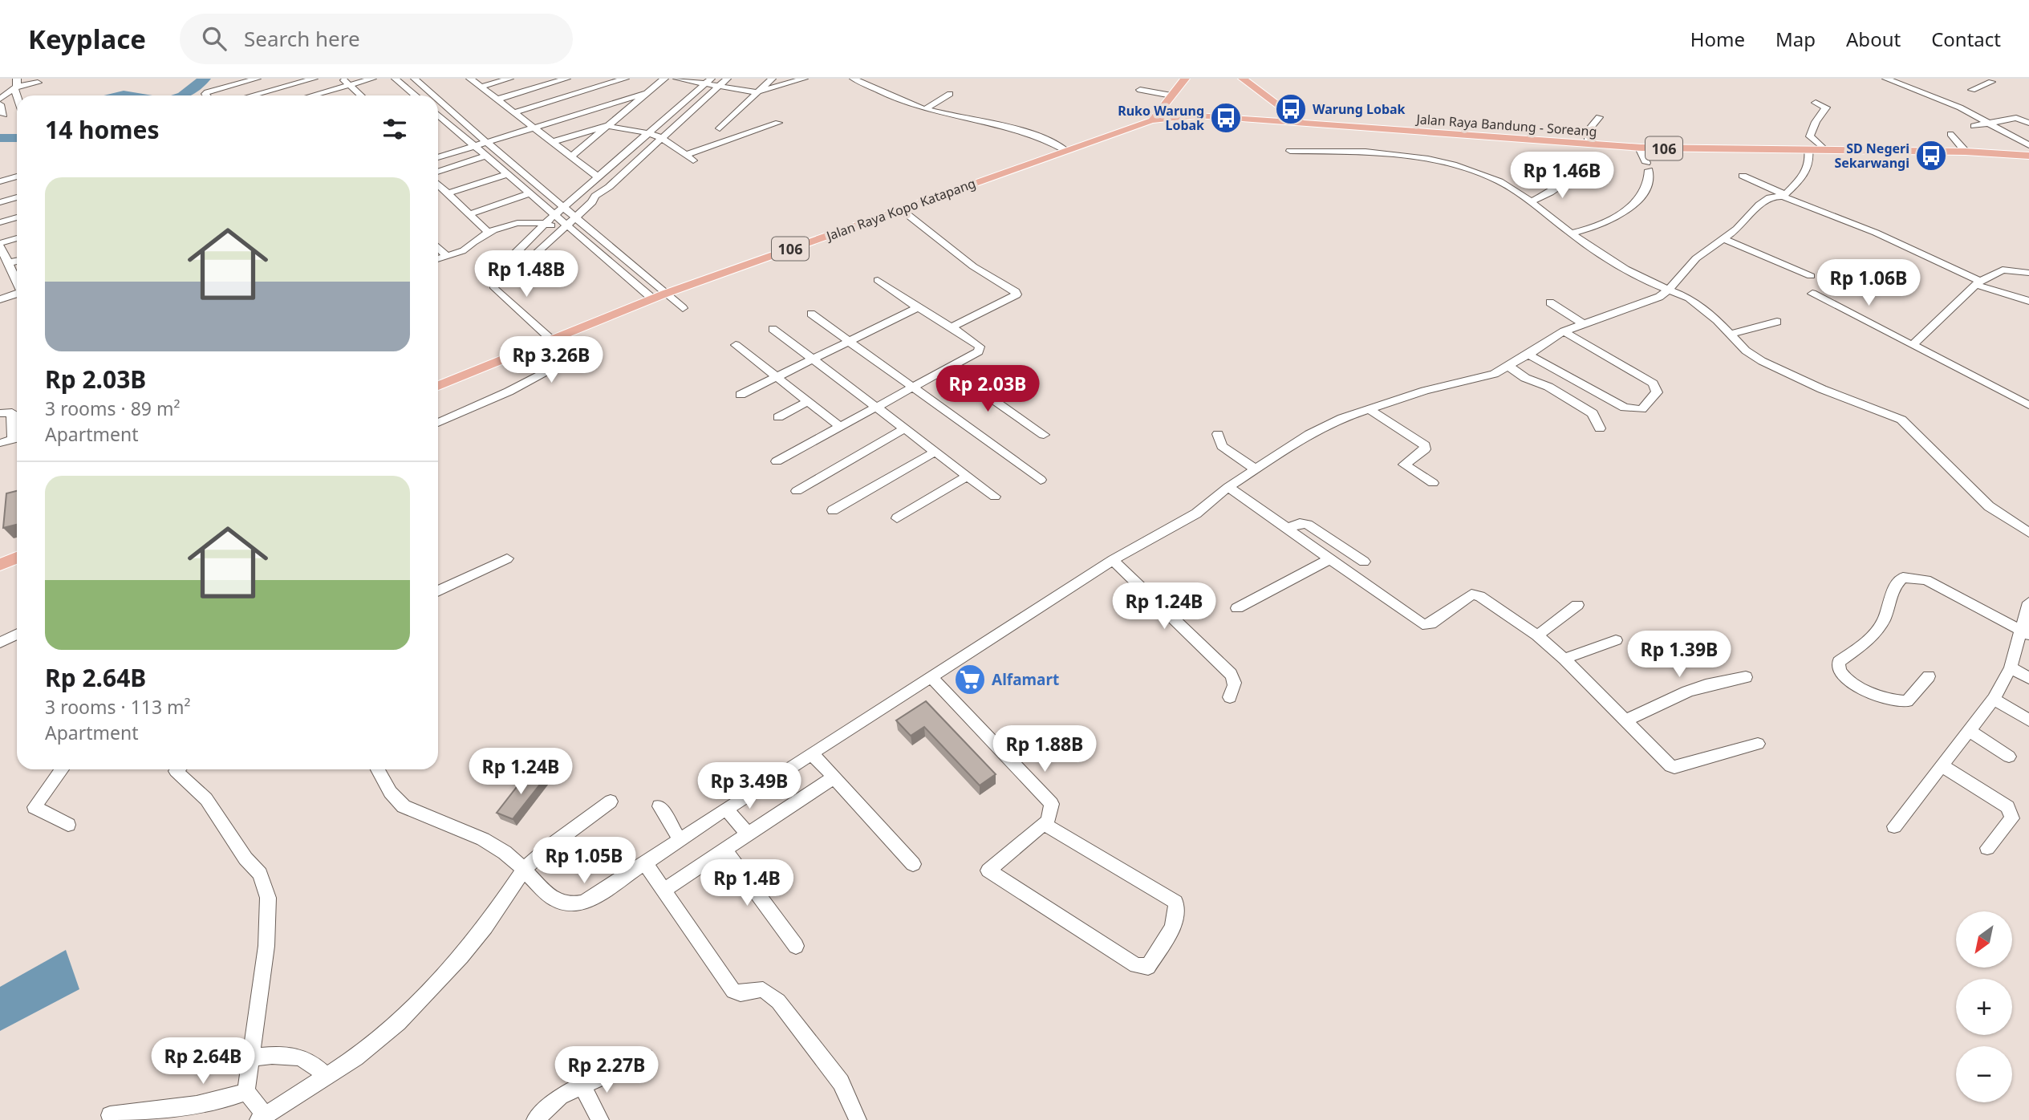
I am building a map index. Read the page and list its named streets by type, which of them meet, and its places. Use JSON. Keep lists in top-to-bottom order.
{
  "streets": {
    "main road": ["Jalan Raya Bandung - Soreang", "106", "Jalan Raya Kopo Katapang"]
  },
  "crossings": [
    ["Jalan Raya Bandung - Soreang", "Jalan Raya Kopo Katapang"]
  ],
  "places": {
    "bus stop": ["Warung Lobak", "Ruko Warung Lobak", "SD Negeri Sekarwangi"],
    "supermarket": ["Alfamart"]
  },
  "north": "bottom left",
  "page": {
    "header": "Keyplace",
    "search": "Search here",
    "nav": [
      "Home",
      "Map",
      "About",
      "Contact"
    ],
    "heading": "14 homes",
    "price": [
      "Rp 1.46B",
      "Rp 1.48B",
      "Rp 1.06B",
      "Rp 3.26B",
      "Rp 2.03B",
      "Rp 1.24B",
      "Rp 1.39B",
      "Rp 1.88B",
      "Rp 1.24B",
      "Rp 3.49B",
      "Rp 1.05B",
      "Rp 1.4B",
      "Rp 2.64B",
      "Rp 2.27B"
    ],
    "list": [
      {
        "name": "Rp 2.03B",
        "note": "3 rooms · 89 m² · Apartment"
      },
      {
        "name": "Rp 2.64B",
        "note": "3 rooms · 113 m² · Apartment"
      }
    ],
    "map_buttons": ["+", "−"]
  }
}
